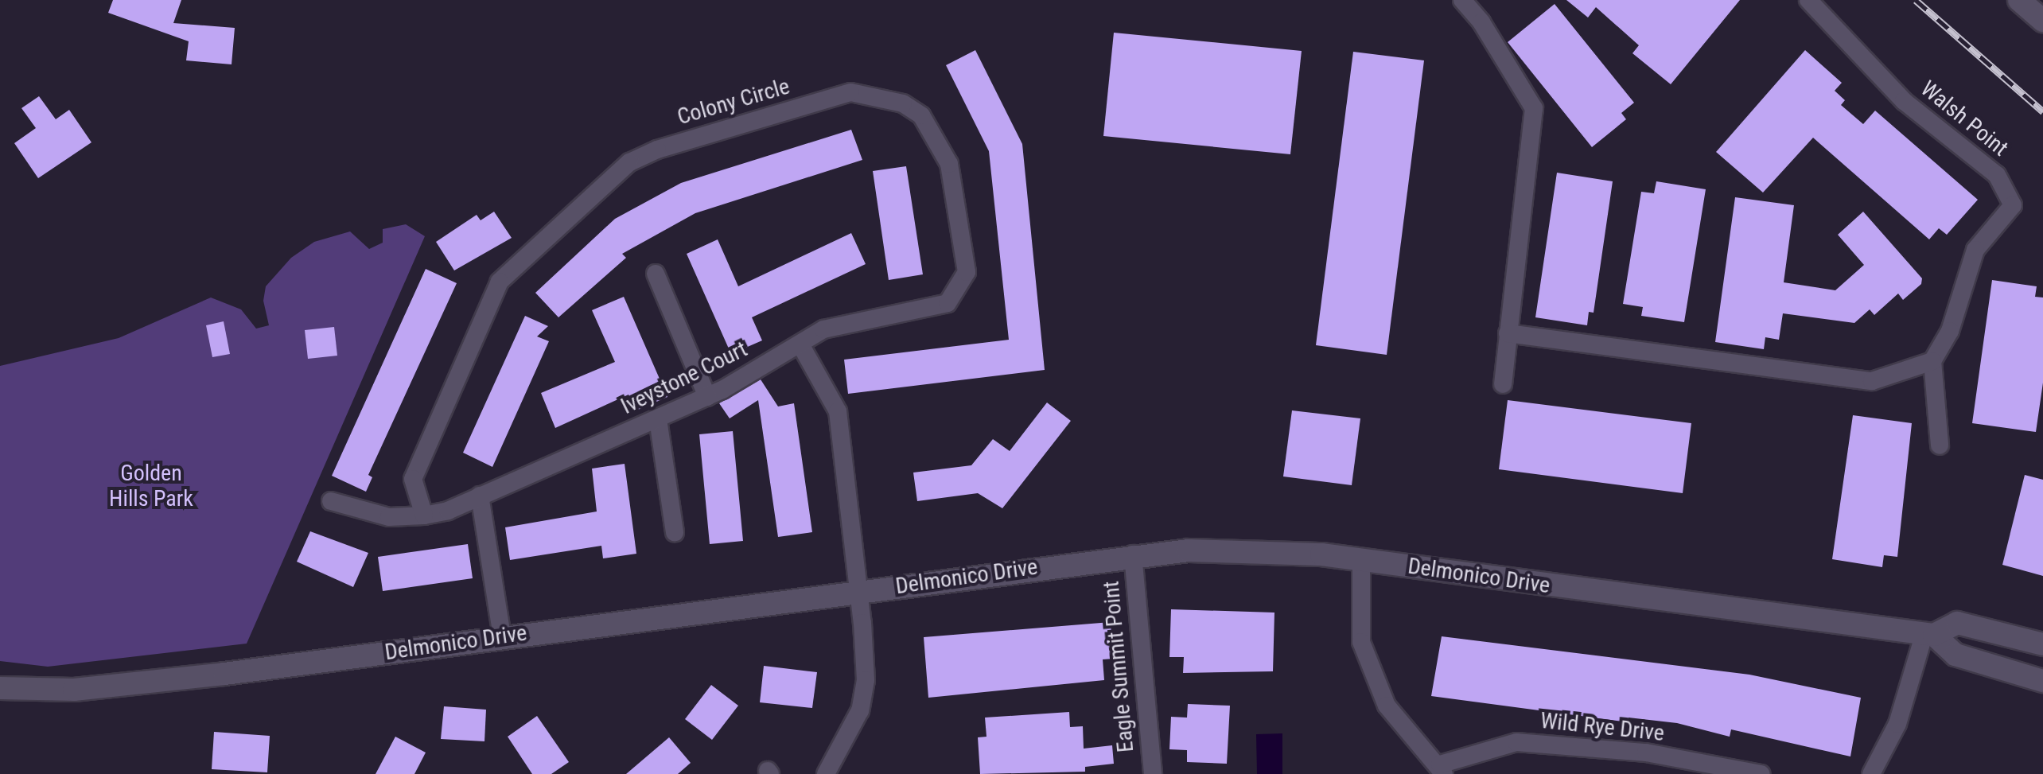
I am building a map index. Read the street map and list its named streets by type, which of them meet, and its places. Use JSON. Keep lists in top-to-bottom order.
{
  "streets": {
    "street": [
      "Colony Circle",
      "Walsh Point",
      "Iveystone Court",
      "Delmonico Drive",
      "Eagle Summit Point",
      "Wild Rye Drive"
    ]
  },
  "crossings": [
    ["Colony Circle", "Iveystone Court"],
    ["Delmonico Drive", "Eagle Summit Point"]
  ],
  "parks": ["Golden Hills Park"]
}
